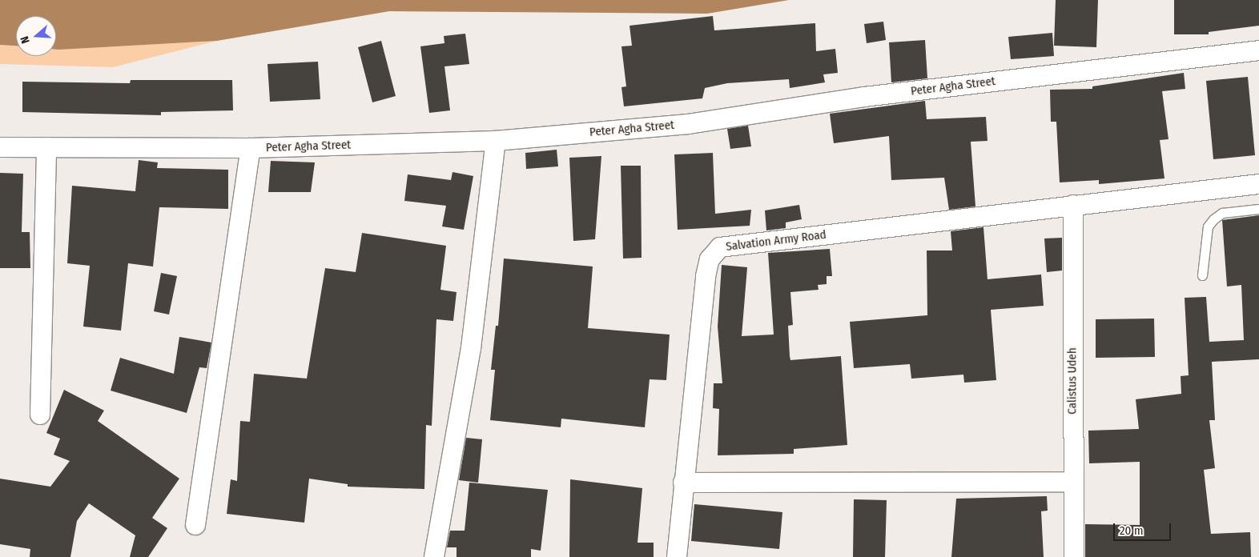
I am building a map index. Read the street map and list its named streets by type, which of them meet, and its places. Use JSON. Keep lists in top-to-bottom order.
{
  "streets": {
    "street": ["Peter Agha Street", "Salvation Army Road", "Calistus Udeh"]
  },
  "crossings": [
    ["Salvation Army Road", "Calistus Udeh"]
  ],
  "scale_bar": "20 m",
  "north": "left"
}
